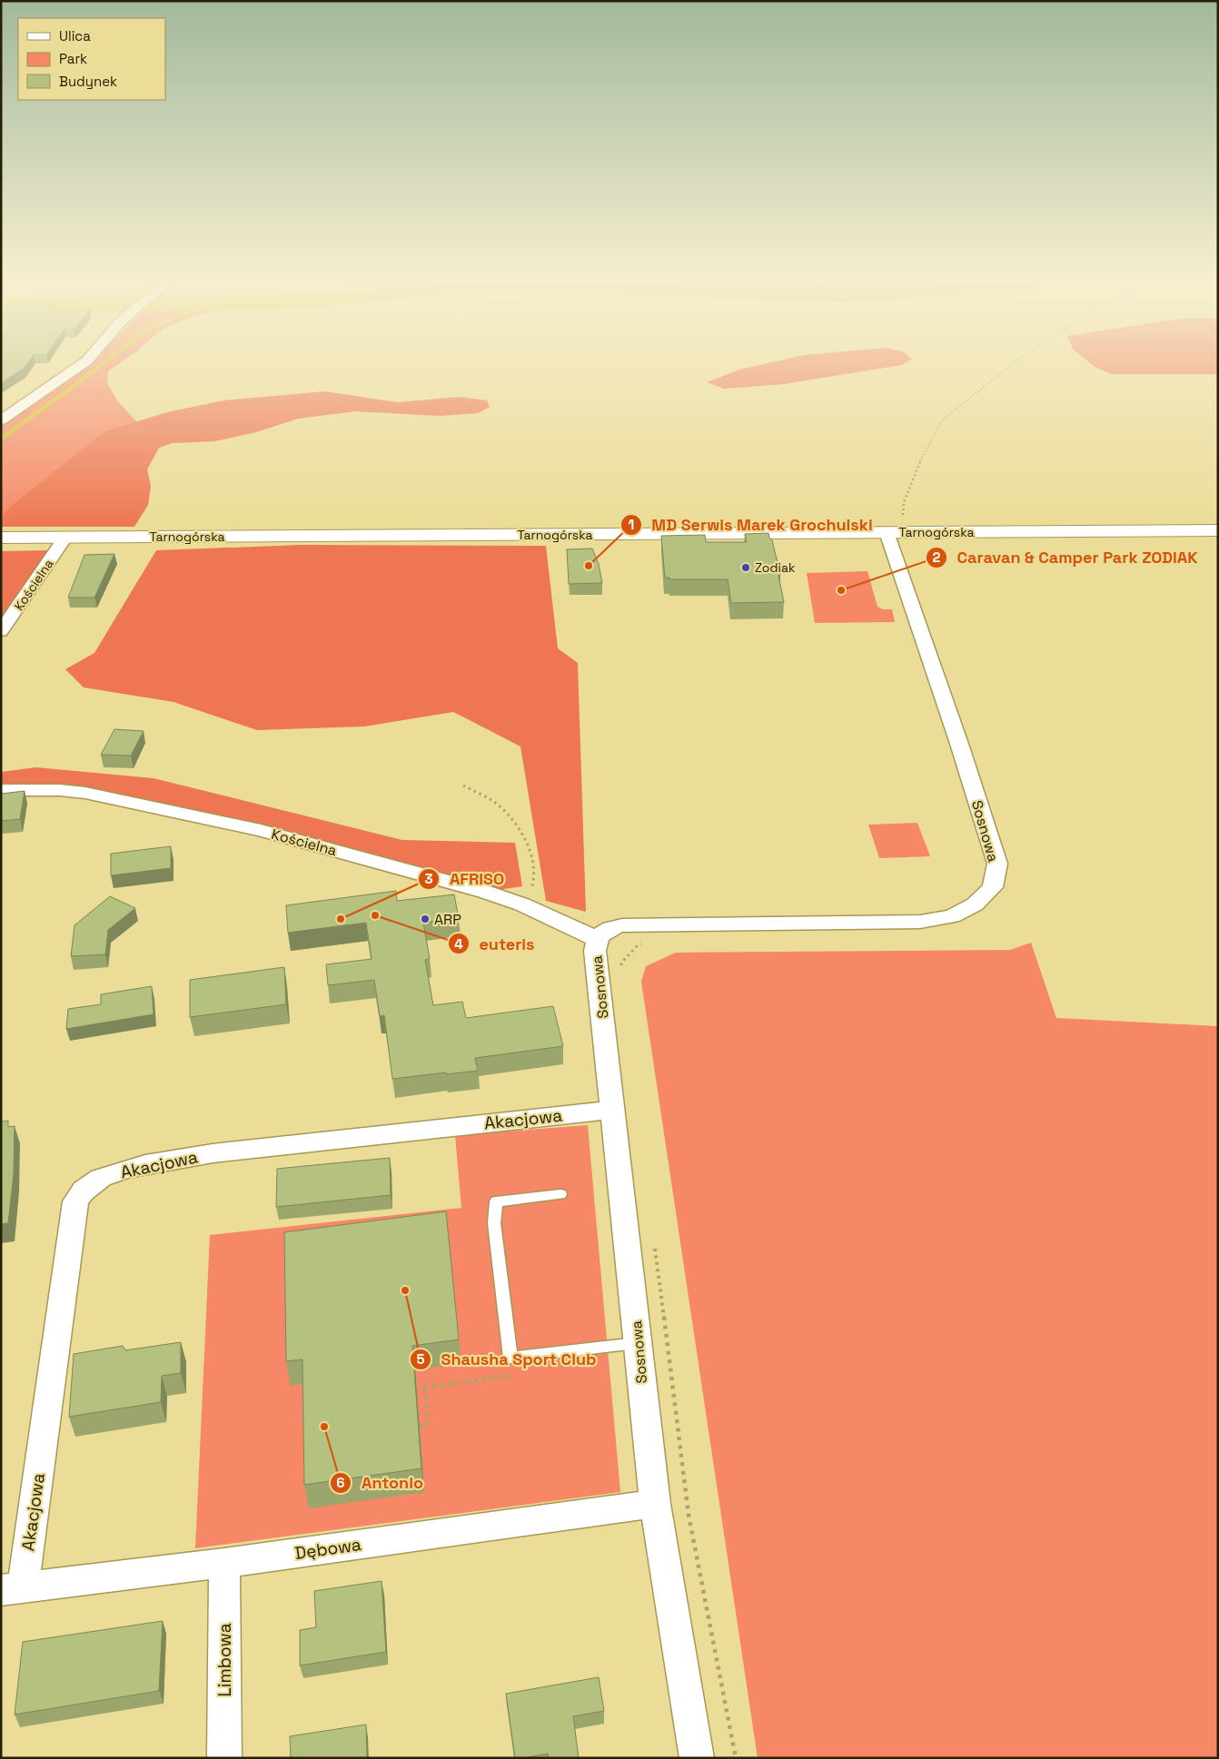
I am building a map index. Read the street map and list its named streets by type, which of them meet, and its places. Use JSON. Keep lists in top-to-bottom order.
{
  "streets": {
    "main road": ["Tarnogórska"],
    "street": [
      "Kościelna",
      "Sosnowa",
      "Akacjowa",
      "Dębowa",
      "Limbowa"
    ]
  },
  "crossings": [
    ["Tarnogórska", "Kościelna"],
    ["Tarnogórska", "Sosnowa"],
    ["Kościelna", "Sosnowa"],
    ["Sosnowa", "Akacjowa"],
    ["Sosnowa", "Dębowa"],
    ["Akacjowa", "Dębowa"],
    ["Dębowa", "Limbowa"]
  ],
  "places": [
    "MD Serwis Marek Grochulski",
    "Zodiak",
    "Caravan & Camper Park ZODIAK",
    "euteris",
    "AFRISO",
    "ARP",
    "Shausha Sport Club",
    "Antonio"
  ],
  "legend": ["Ulica", "Park", "Budynek"]
}
